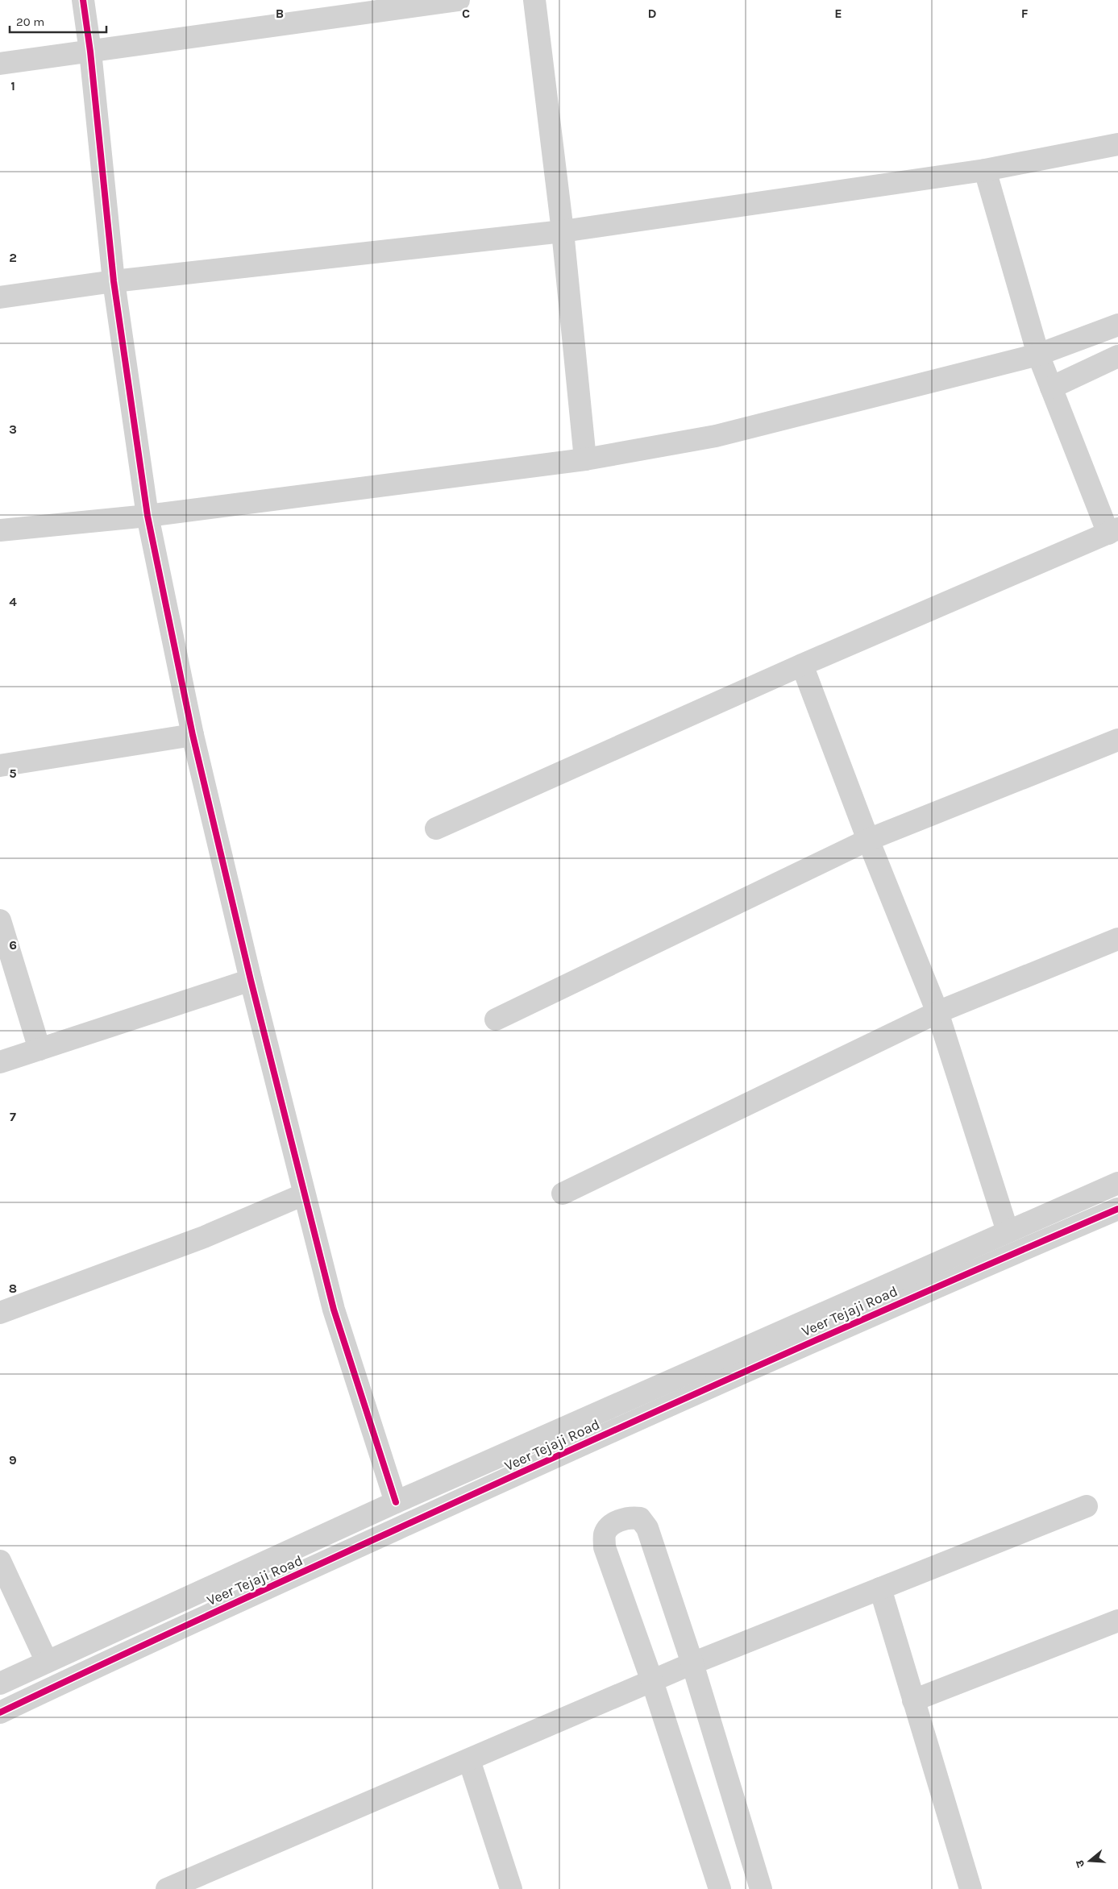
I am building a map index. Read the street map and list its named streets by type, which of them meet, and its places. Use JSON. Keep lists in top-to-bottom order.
{
  "streets": {
    "street": ["Veer Tejaji Road"]
  },
  "scale_bar": "20 m",
  "north": "left",
  "grid": {
    "columns": [
      "B",
      "C",
      "D",
      "E",
      "F"
    ],
    "rows": [
      "1",
      "2",
      "3",
      "4",
      "5",
      "6",
      "7",
      "8",
      "9"
    ]
  }
}
